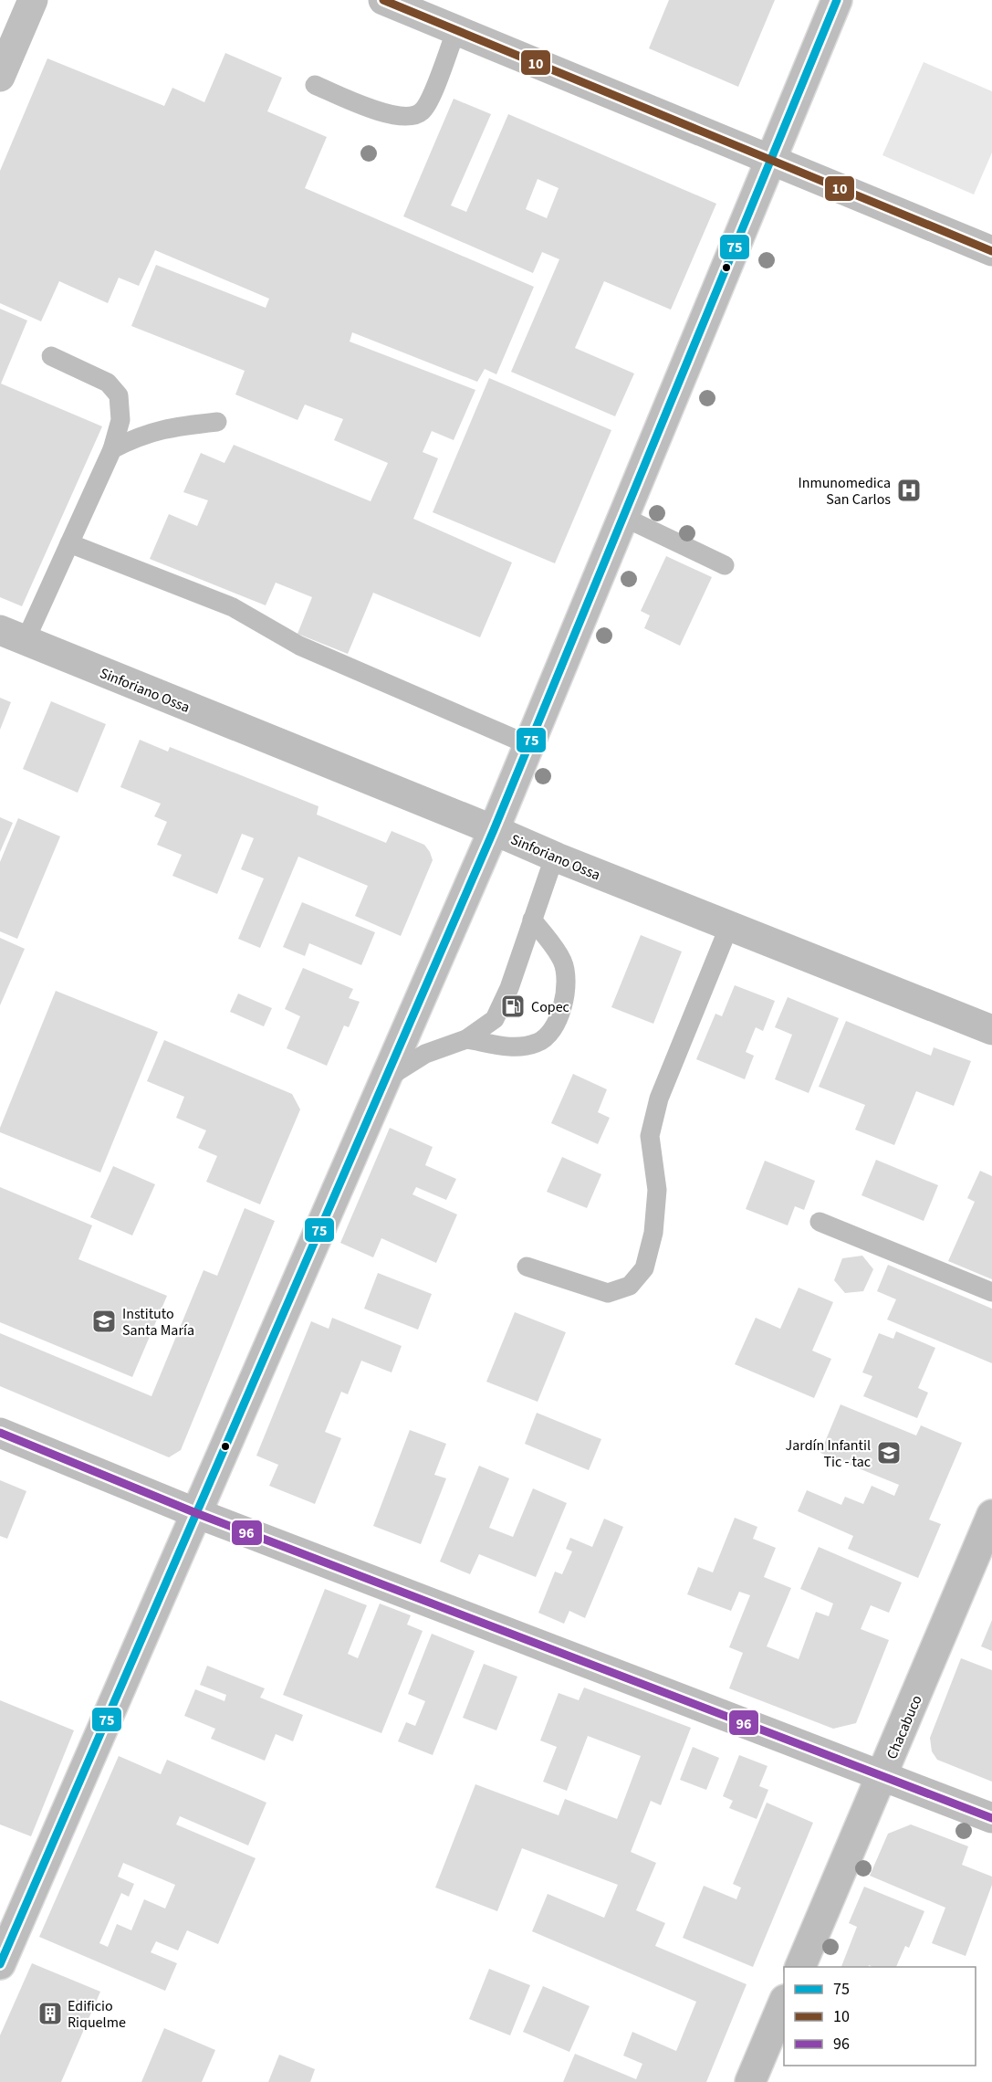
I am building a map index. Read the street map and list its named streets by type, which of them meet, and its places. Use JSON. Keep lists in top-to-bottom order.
{
  "streets": {
    "street": ["Sinforiano Ossa", "Chacabuco"]
  },
  "places": {
    "hospital": ["Inmunomedica San Carlos"],
    "fuel station": ["Copec"],
    "school or university": ["Instituto Santa María", "Jardín Infantil Tic - tac"],
    "building": ["Edificio Riquelme"]
  },
  "lines": ["transit line 75", "transit line 10", "transit line 96"],
  "legend": ["75", "10", "96"]
}
